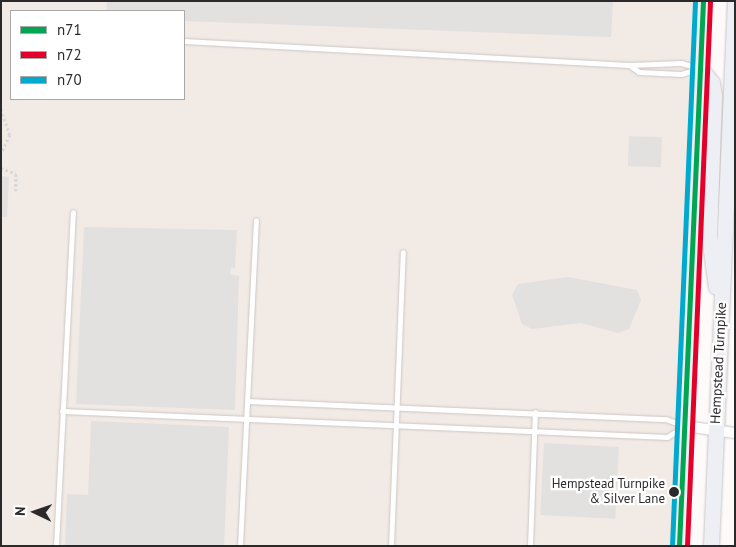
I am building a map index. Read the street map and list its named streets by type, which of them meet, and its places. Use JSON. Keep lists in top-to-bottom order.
{
  "streets": {
    "main road": ["Hempstead Turnpike"]
  },
  "places": ["Hempstead Turnpike & Silver Lane"],
  "lines": ["transit line n71", "transit line n72", "transit line n70"],
  "legend": ["n71", "n72", "n70"],
  "north": "left"
}
